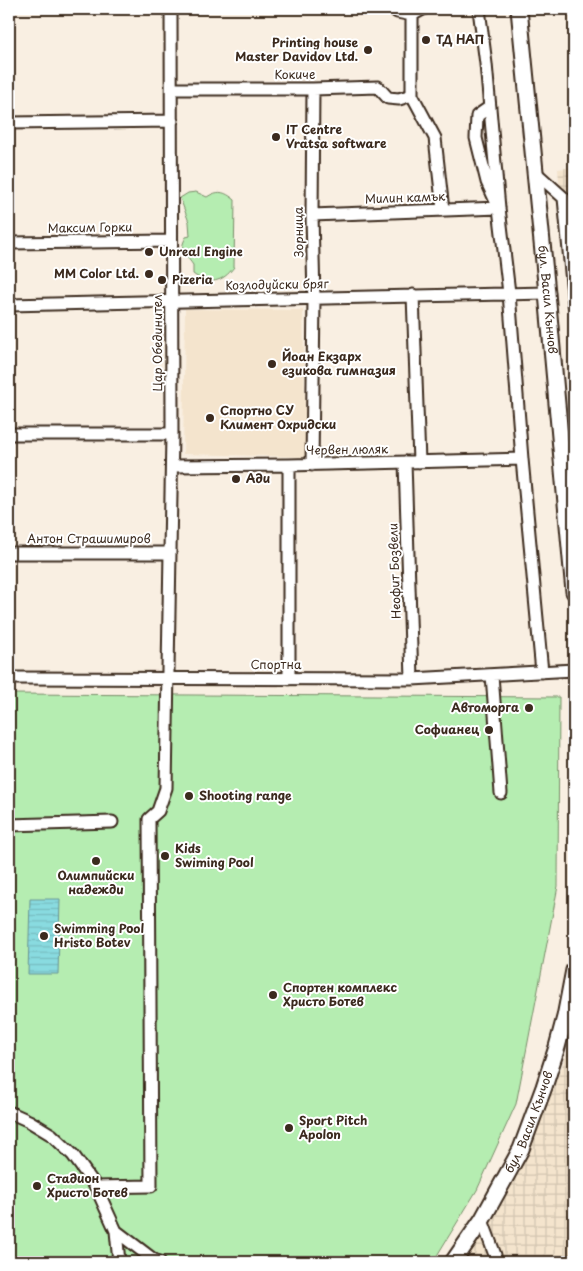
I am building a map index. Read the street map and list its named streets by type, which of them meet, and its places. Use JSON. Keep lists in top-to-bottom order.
{
  "streets": {
    "main road": ["бул. Васил Кънчов"],
    "street": [
      "Кокиче",
      "Милин камък",
      "Максим Горки",
      "Зорница",
      "Козлодуйски бряг",
      "Цар Обединител",
      "Червен люляк",
      "Антон Страшимиров",
      "Неофит Бозвели",
      "Спортна"
    ]
  },
  "crossings": [
    ["Кокиче", "Зорница"],
    ["Кокиче", "Цар Обединител"],
    ["Милин камък", "Зорница"],
    ["Максим Горки", "Цар Обединител"],
    ["Зорница", "Козлодуйски бряг"],
    ["Зорница", "Червен люляк"],
    ["Козлодуйски бряг", "бул. Васил Кънчов"],
    ["Козлодуйски бряг", "Цар Обединител"],
    ["Цар Обединител", "Червен люляк"],
    ["Цар Обединител", "Антон Страшимиров"],
    ["Цар Обединител", "Спортна"],
    ["Червен люляк", "Неофит Бозвели"],
    ["Неофит Бозвели", "Спортна"]
  ],
  "places": [
    "ТД НАП",
    "Printing house Master Davidov Ltd.",
    "IT Centre Vratsa software",
    "Unreal Engine",
    "MM Color Ltd.",
    "Pizeria",
    "Йоан Екзарх езикова гимназия",
    "Спортно СУ Климент Охридски",
    "Ади",
    "Автоморга",
    "Софианец",
    "Shooting range",
    "Kids Swiming Pool",
    "Олимпийски надежди",
    "Swimming Pool Hristo Botev",
    "Спортен комплекс Христо Ботев",
    "Sport Pitch Apolon",
    "Стадион Христо Ботев"
  ]
}
